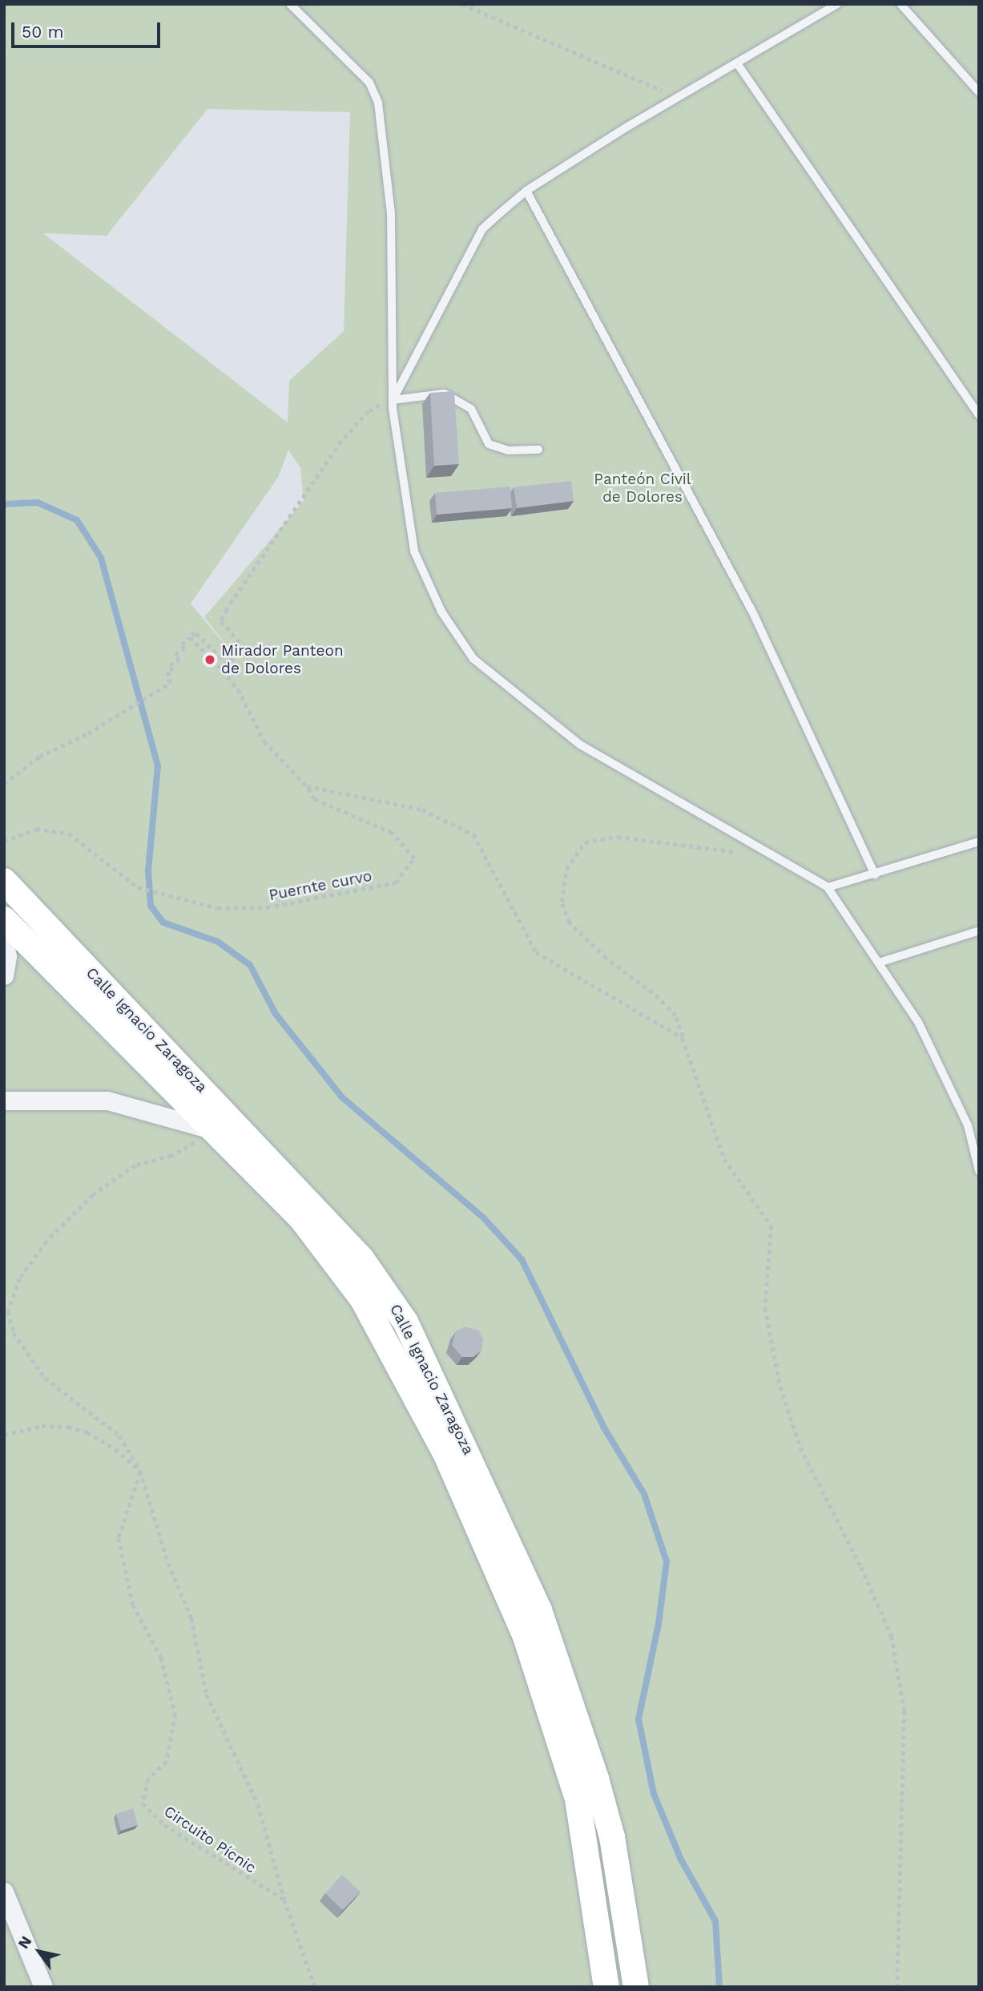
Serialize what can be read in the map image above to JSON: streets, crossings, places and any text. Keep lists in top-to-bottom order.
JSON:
{
  "streets": {
    "street": ["Calle Ignacio Zaragoza"],
    "path": ["Puernte curvo", "Circuito Pícnic"]
  },
  "parks": ["Panteón Civil de Dolores"],
  "places": ["Mirador Panteon de Dolores"],
  "scale_bar": "50 m",
  "north": "top left"
}
